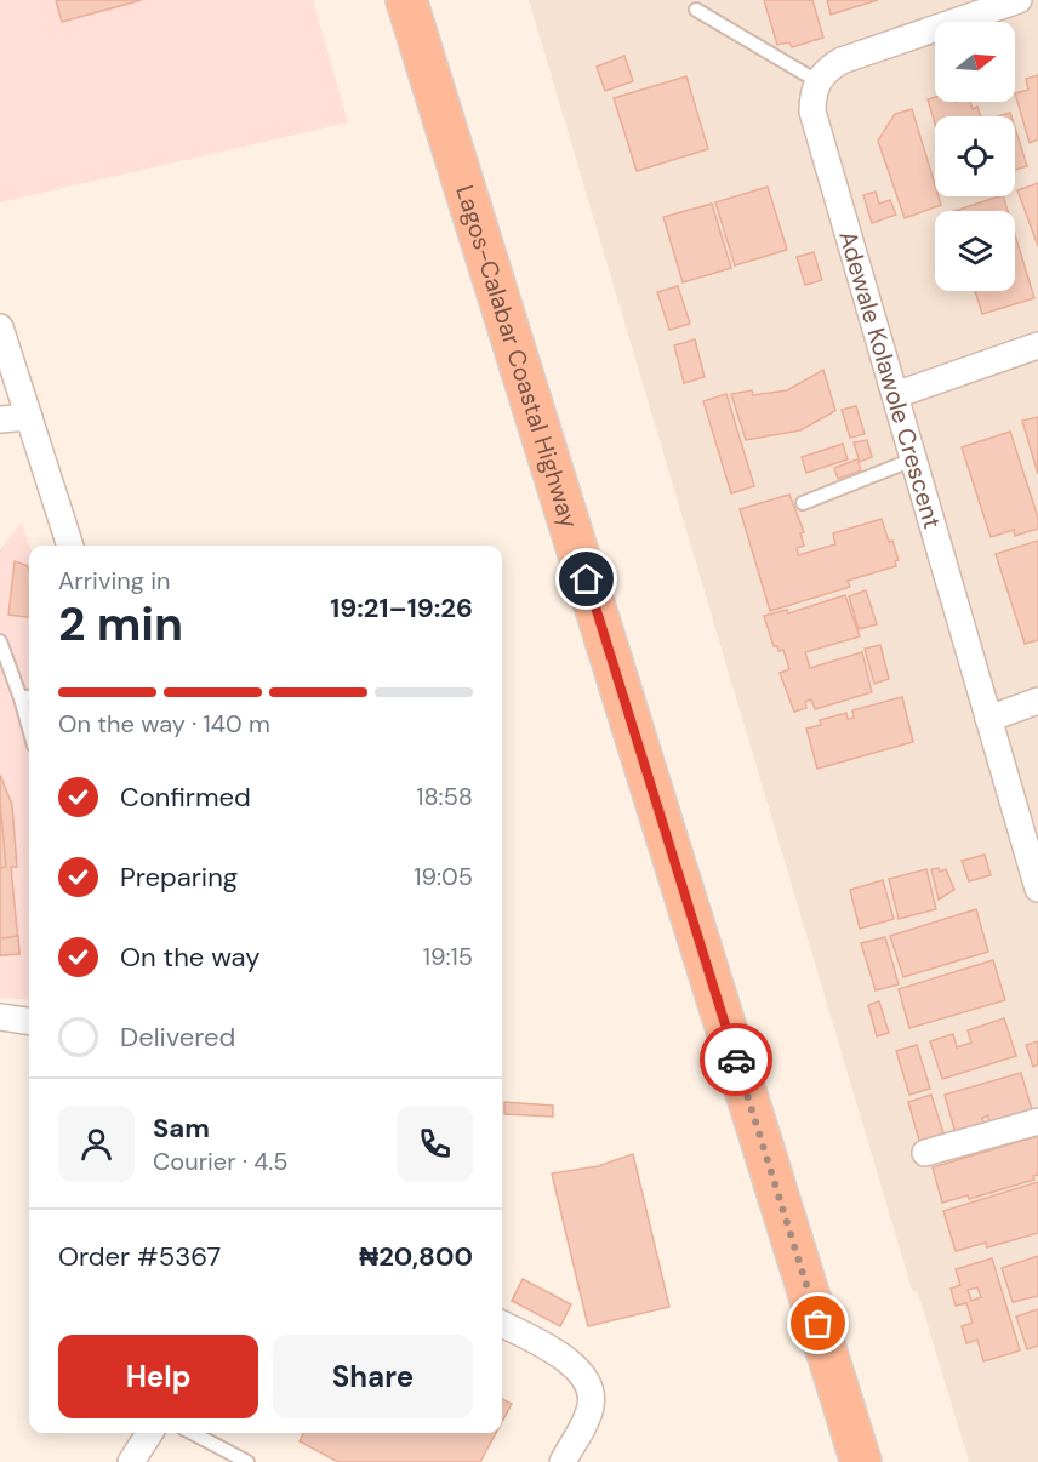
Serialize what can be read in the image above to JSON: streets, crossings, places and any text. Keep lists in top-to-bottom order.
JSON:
{
  "streets": {
    "highway": ["Lagos-Calabar Coastal Highway"],
    "street": ["Adewale Kolawole Crescent"]
  },
  "north": "right",
  "page": {
    "heading": ["2 min", "Arriving in", "19:21–19:26"],
    "panel": [
      "Sam",
      "Courier · 4.5",
      "Order #5367",
      "₦20,800"
    ],
    "bar": "On the way · 140 m",
    "list": [
      ["Confirmed", "18:58"],
      ["Preparing", "19:05"],
      ["On the way", "19:15"],
      "Delivered"
    ],
    "buttons": ["Help", "Share"]
  }
}
